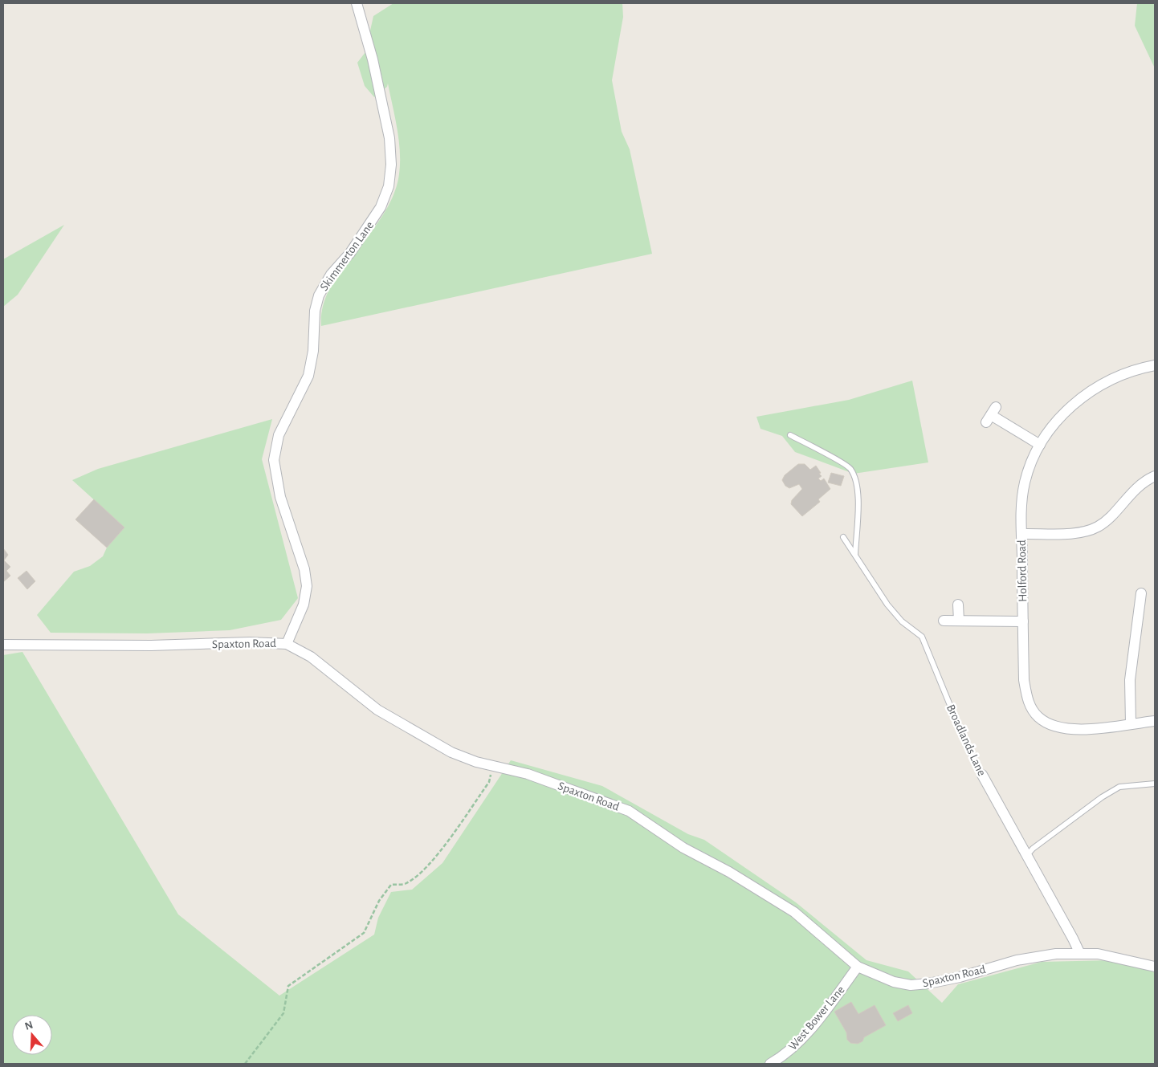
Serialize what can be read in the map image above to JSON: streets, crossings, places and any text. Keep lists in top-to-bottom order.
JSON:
{
  "streets": {
    "street": [
      "Skimmerton Lane",
      "Holford Road",
      "Spaxton Road",
      "Broadlands Lane",
      "West Bower Lane"
    ]
  },
  "crossings": [
    ["Skimmerton Lane", "Spaxton Road"],
    ["Spaxton Road", "Broadlands Lane"],
    ["Spaxton Road", "West Bower Lane"]
  ],
  "north": "top"
}
